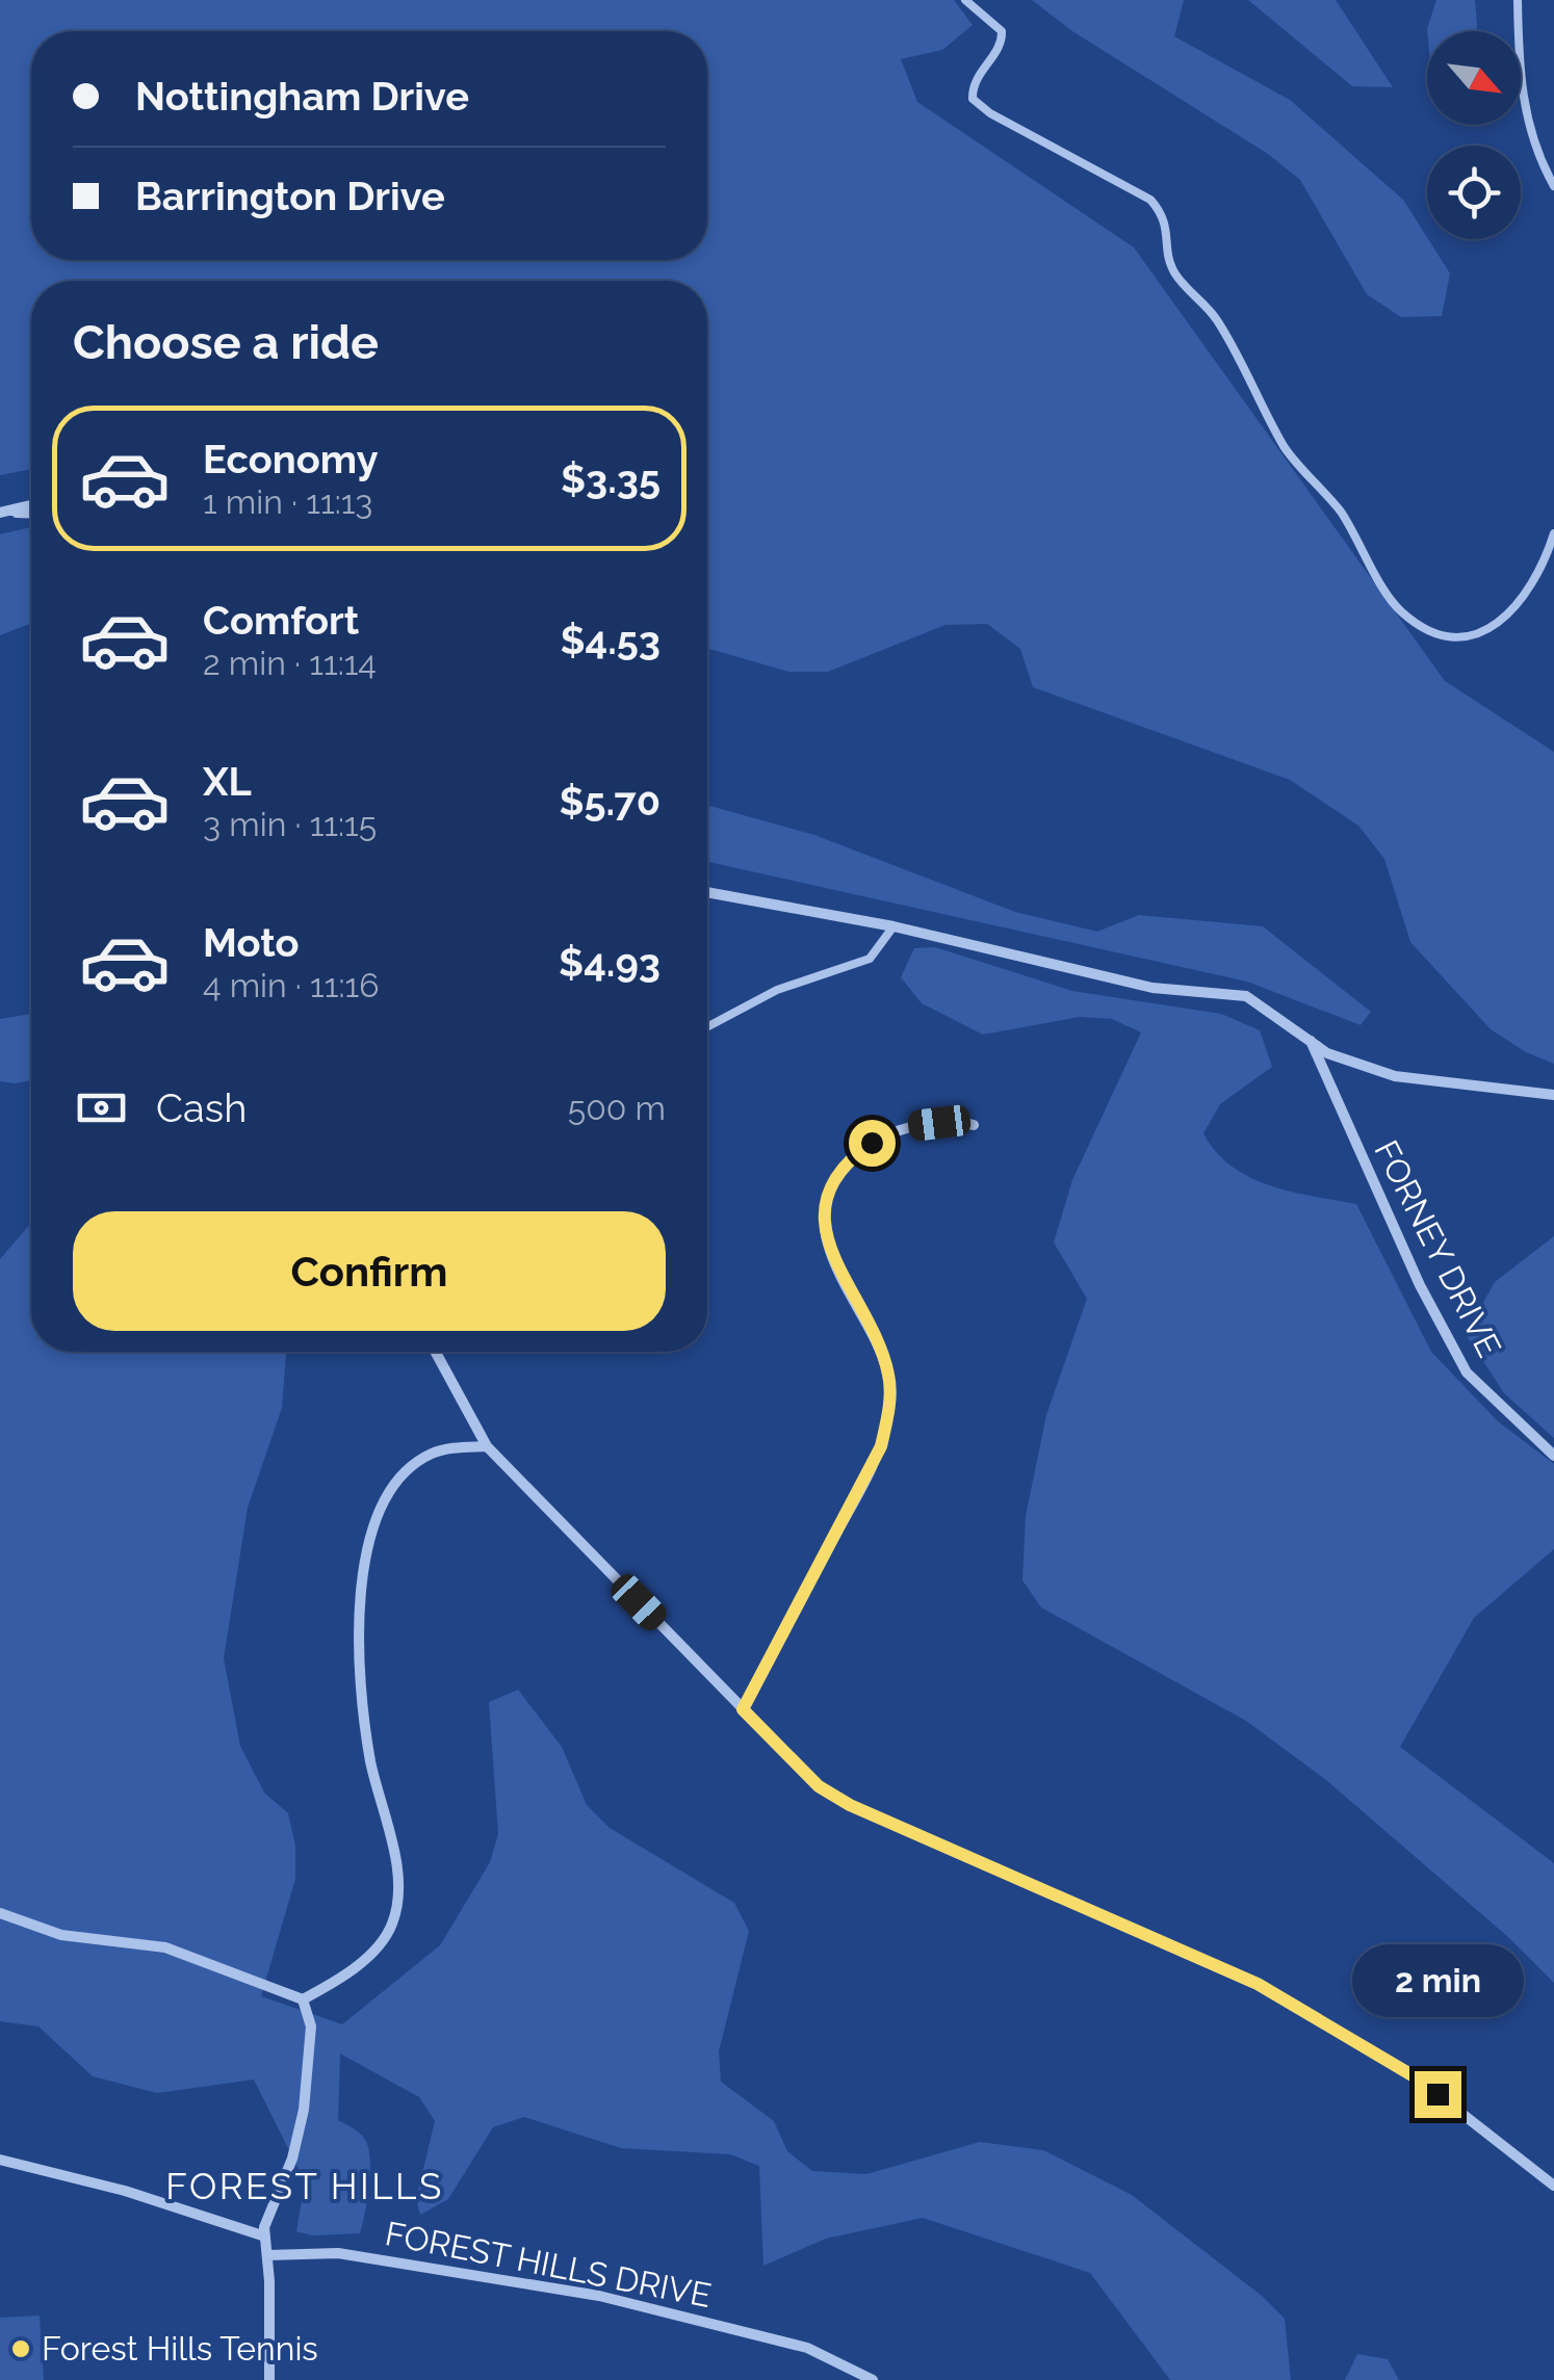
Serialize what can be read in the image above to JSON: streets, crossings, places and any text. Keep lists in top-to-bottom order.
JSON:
{
  "streets": {
    "street": ["FORNEY DRIVE", "FOREST HILLS DRIVE"]
  },
  "districts": ["FOREST HILLS"],
  "places": ["Forest Hills Tennis"],
  "north": "bottom right",
  "page": {
    "banner": ["Nottingham Drive", "Barrington Drive"],
    "heading": "Choose a ride",
    "list": [
      {
        "name": "Economy",
        "note": "1 min · 11:13",
        "value": "$3.35"
      },
      {
        "name": "Comfort",
        "note": "2 min · 11:14",
        "value": "$4.53"
      },
      {
        "name": "XL",
        "note": "3 min · 11:15",
        "value": "$5.70"
      },
      {
        "name": "Moto",
        "note": "4 min · 11:16",
        "value": "$4.93"
      }
    ],
    "pay": ["Cash", "500 m"],
    "buttons": "Confirm",
    "bubble": "2 min"
  }
}
